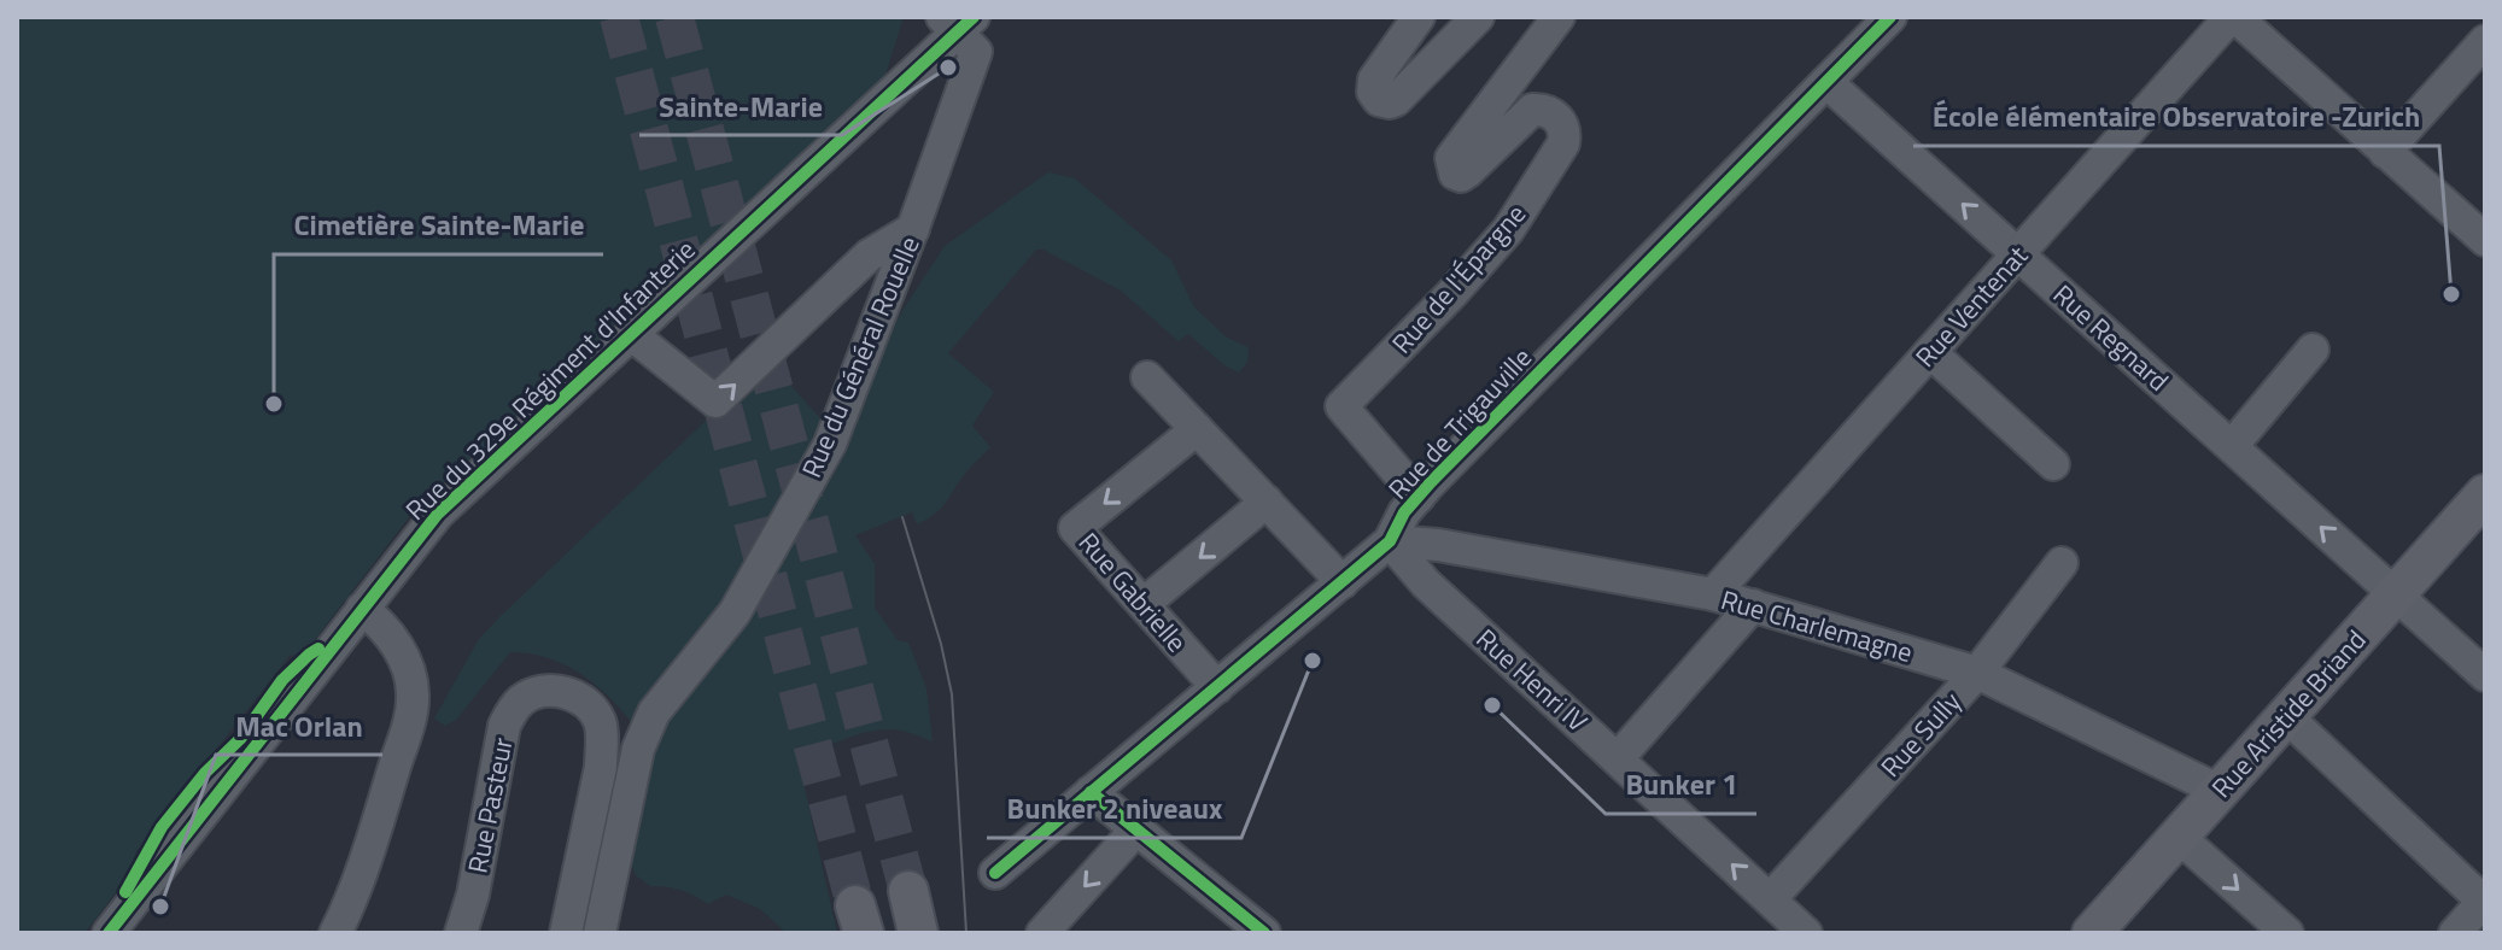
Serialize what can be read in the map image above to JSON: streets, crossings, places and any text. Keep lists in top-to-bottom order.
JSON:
{
  "streets": {
    "main road": ["Rue Aristide Briand"],
    "street": [
      "Rue de l'Épargne",
      "Rue Ventenat",
      "Rue Regnard",
      "Rue du Général Rouelle",
      "Rue du 329e Régiment d'Infanterie",
      "Rue de Trigauville",
      "Rue Gabrielle",
      "Rue Charlemagne",
      "Rue Henri IV",
      "Rue Sully",
      "Rue Pasteur"
    ]
  },
  "crossings": [
    ["Rue de l'Épargne", "Rue de Trigauville"],
    ["Rue Ventenat", "Rue Regnard"],
    ["Rue Ventenat", "Rue Charlemagne"],
    ["Rue Regnard", "Rue de Trigauville"],
    ["Rue Regnard", "Rue Aristide Briand"],
    ["Rue du Général Rouelle", "Rue du 329e Régiment d'Infanterie"],
    ["Rue de Trigauville", "Rue Gabrielle"],
    ["Rue de Trigauville", "Rue Charlemagne"],
    ["Rue de Trigauville", "Rue Henri IV"],
    ["Rue Charlemagne", "Rue Henri IV"],
    ["Rue Charlemagne", "Rue Aristide Briand"],
    ["Rue Charlemagne", "Rue Sully"],
    ["Rue Henri IV", "Rue Sully"]
  ],
  "one_way": ["Rue Regnard", "Rue Henri IV"],
  "places": [
    "Sainte-Marie",
    "École élémentaire Observatoire -Zurich",
    "Cimetière Sainte-Marie",
    "Bunker 2 niveaux",
    "Bunker 1",
    "Mac Orlan"
  ]
}
